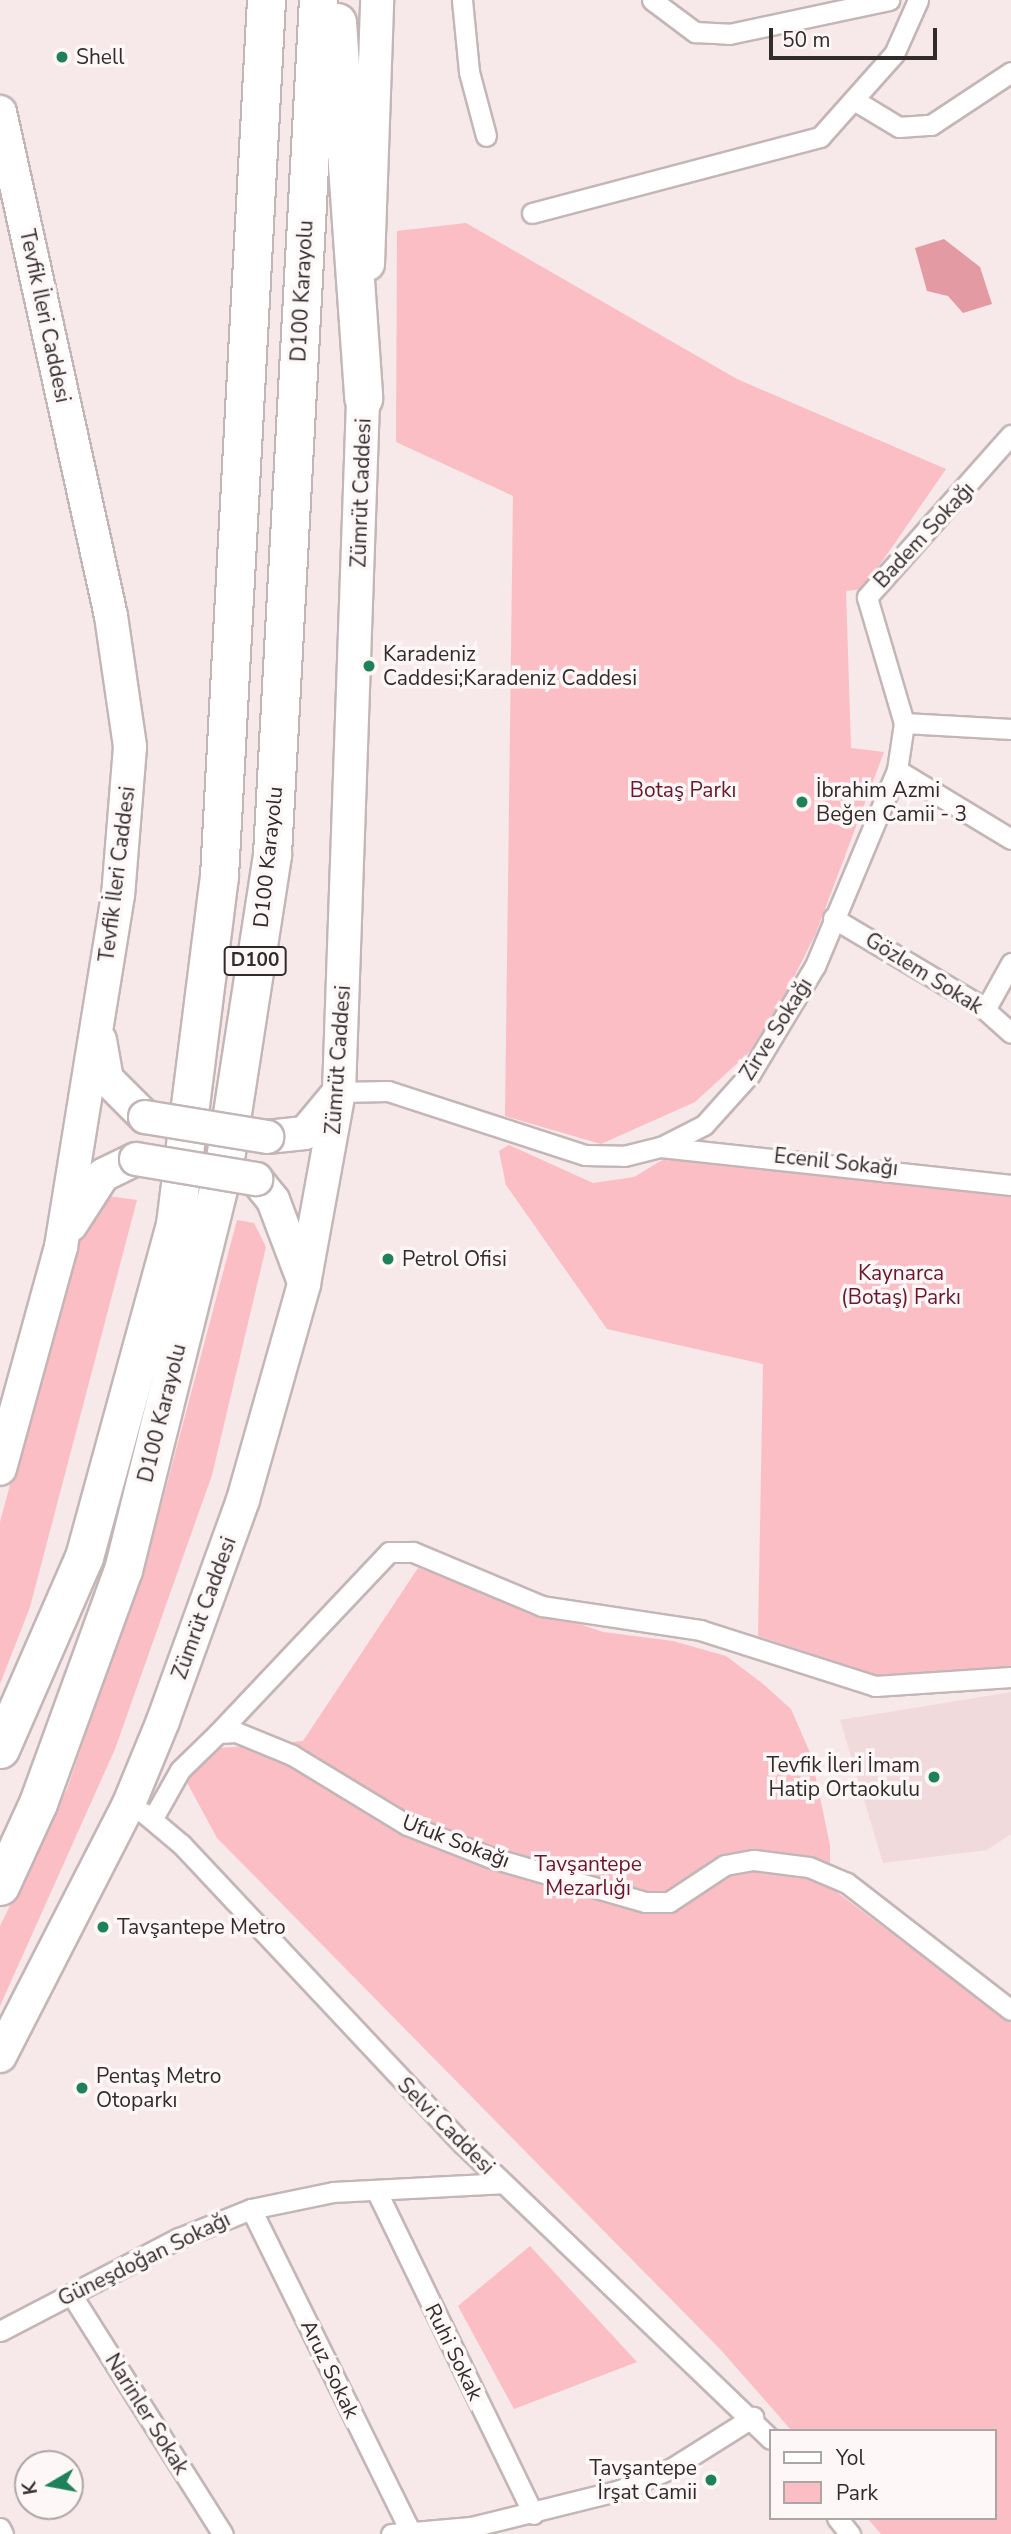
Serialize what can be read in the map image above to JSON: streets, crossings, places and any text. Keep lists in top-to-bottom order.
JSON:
{
  "streets": {
    "highway": ["D100 Karayolu", "D100"],
    "main road": ["Tevfik İleri Caddesi", "Zümrüt Caddesi"],
    "street": [
      "Badem Sokağı",
      "Gözlem Sokak",
      "Zirve Sokağı",
      "Ecenil Sokağı",
      "Ufuk Sokağı",
      "Selvi Caddesi",
      "Güneşdoğan Sokağı",
      "Ruhi Sokak",
      "Aruz Sokak",
      "Narinler Sokak"
    ]
  },
  "crossings": [
    ["Zümrüt Caddesi", "Zirve Sokağı"],
    ["Zümrüt Caddesi", "Selvi Caddesi"],
    ["Badem Sokağı", "Zirve Sokağı"],
    ["Gözlem Sokak", "Zirve Sokağı"],
    ["Zirve Sokağı", "Ecenil Sokağı"],
    ["Selvi Caddesi", "Güneşdoğan Sokağı"],
    ["Güneşdoğan Sokağı", "Ruhi Sokak"],
    ["Güneşdoğan Sokağı", "Aruz Sokak"],
    ["Güneşdoğan Sokağı", "Narinler Sokak"]
  ],
  "parks": ["Botaş Parkı", "Kaynarca (Botaş) Parkı", "Tavşantepe Mezarlığı"],
  "places": [
    "Shell",
    "Karadeniz Caddesi;Karadeni̇z Caddesi̇",
    "İbrahim Azmi Beğen Camii - 3",
    "Petrol Ofisi",
    "Tevfik İleri İmam Hatip Ortaokulu",
    "Tavşantepe Metro",
    "Pentaş Metro Otoparkı",
    "Tavşantepe İrşat Camii"
  ],
  "legend": ["Yol", "Park"],
  "scale_bar": "50 m",
  "north": "left"
}
